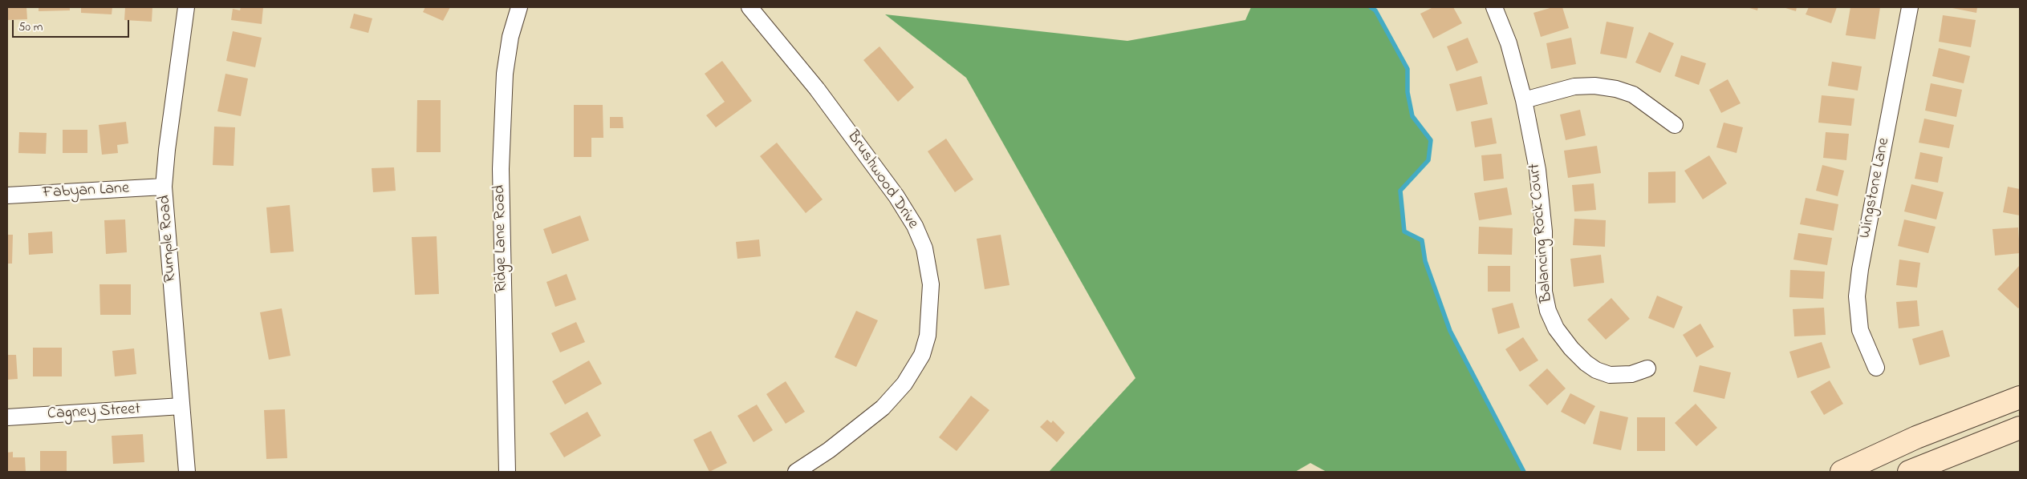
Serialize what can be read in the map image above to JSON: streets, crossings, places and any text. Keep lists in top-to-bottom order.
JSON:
{
  "streets": {
    "street": [
      "Brushwood Drive",
      "Wingstone Lane",
      "Fabyan Lane",
      "Balancing Rock Court",
      "Rumple Road",
      "Ridge Lane Road",
      "Cagney Street"
    ]
  },
  "crossings": [
    ["Fabyan Lane", "Rumple Road"],
    ["Rumple Road", "Cagney Street"]
  ],
  "scale_bar": "50 m"
}
